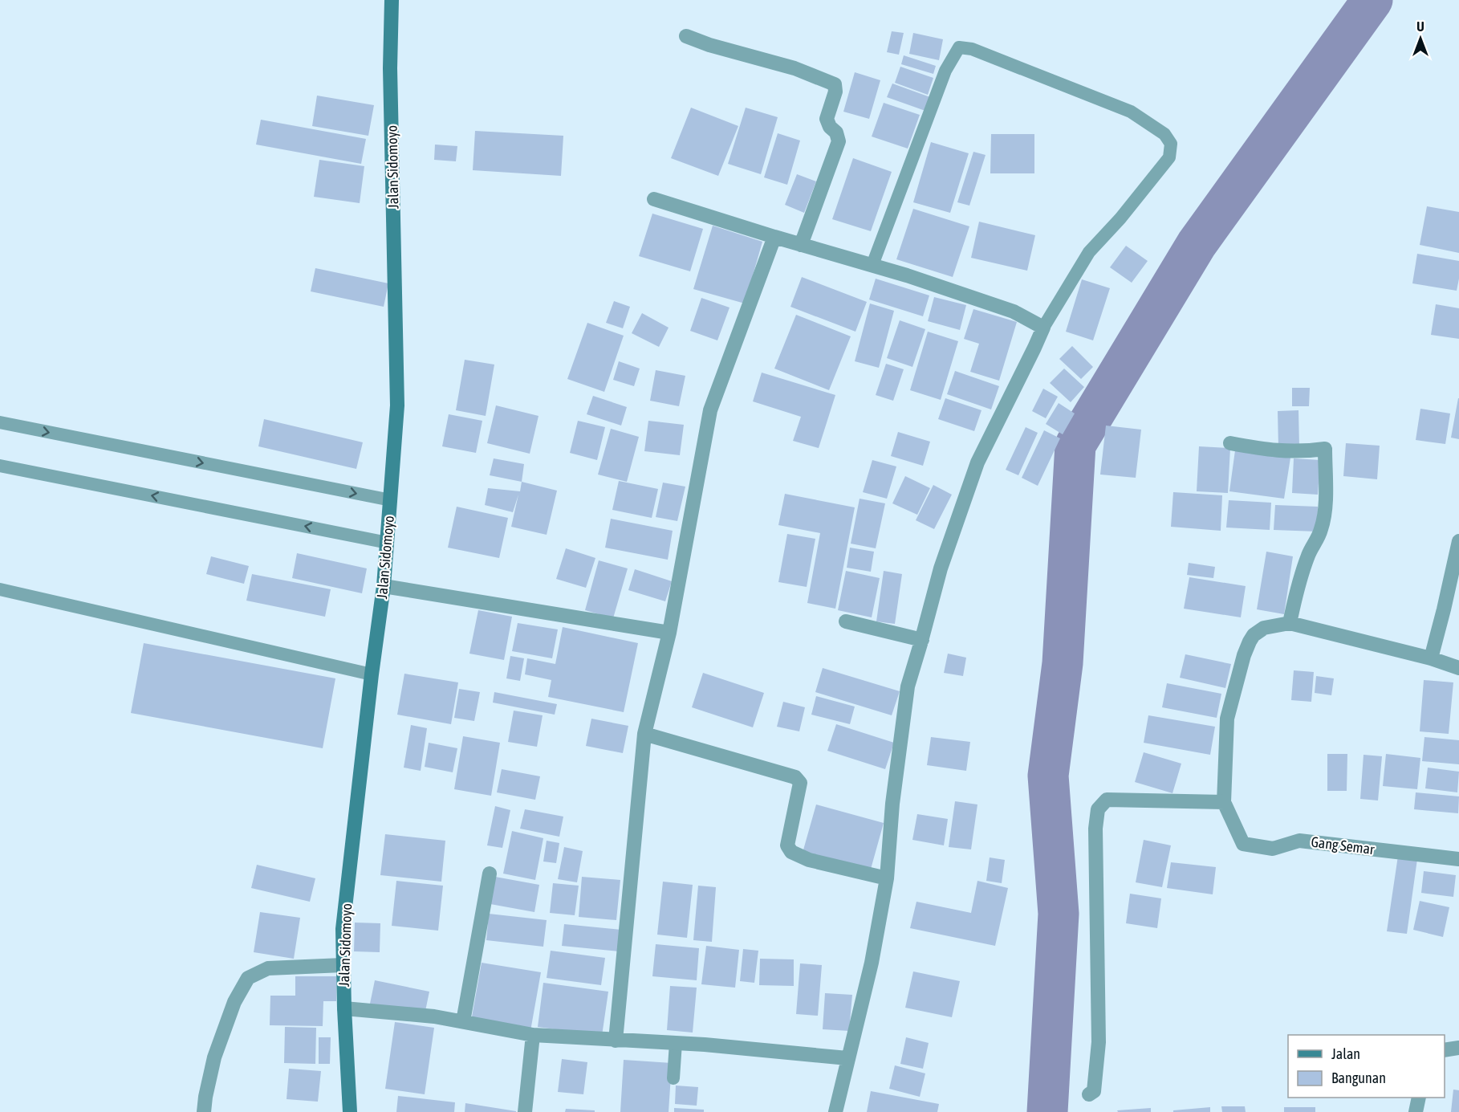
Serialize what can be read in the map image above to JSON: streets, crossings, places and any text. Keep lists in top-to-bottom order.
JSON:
{
  "streets": {
    "main road": ["Jalan Sidomoyo"],
    "street": ["Gang Semar"]
  },
  "legend": ["Jalan", "Bangunan"],
  "north": "top"
}
